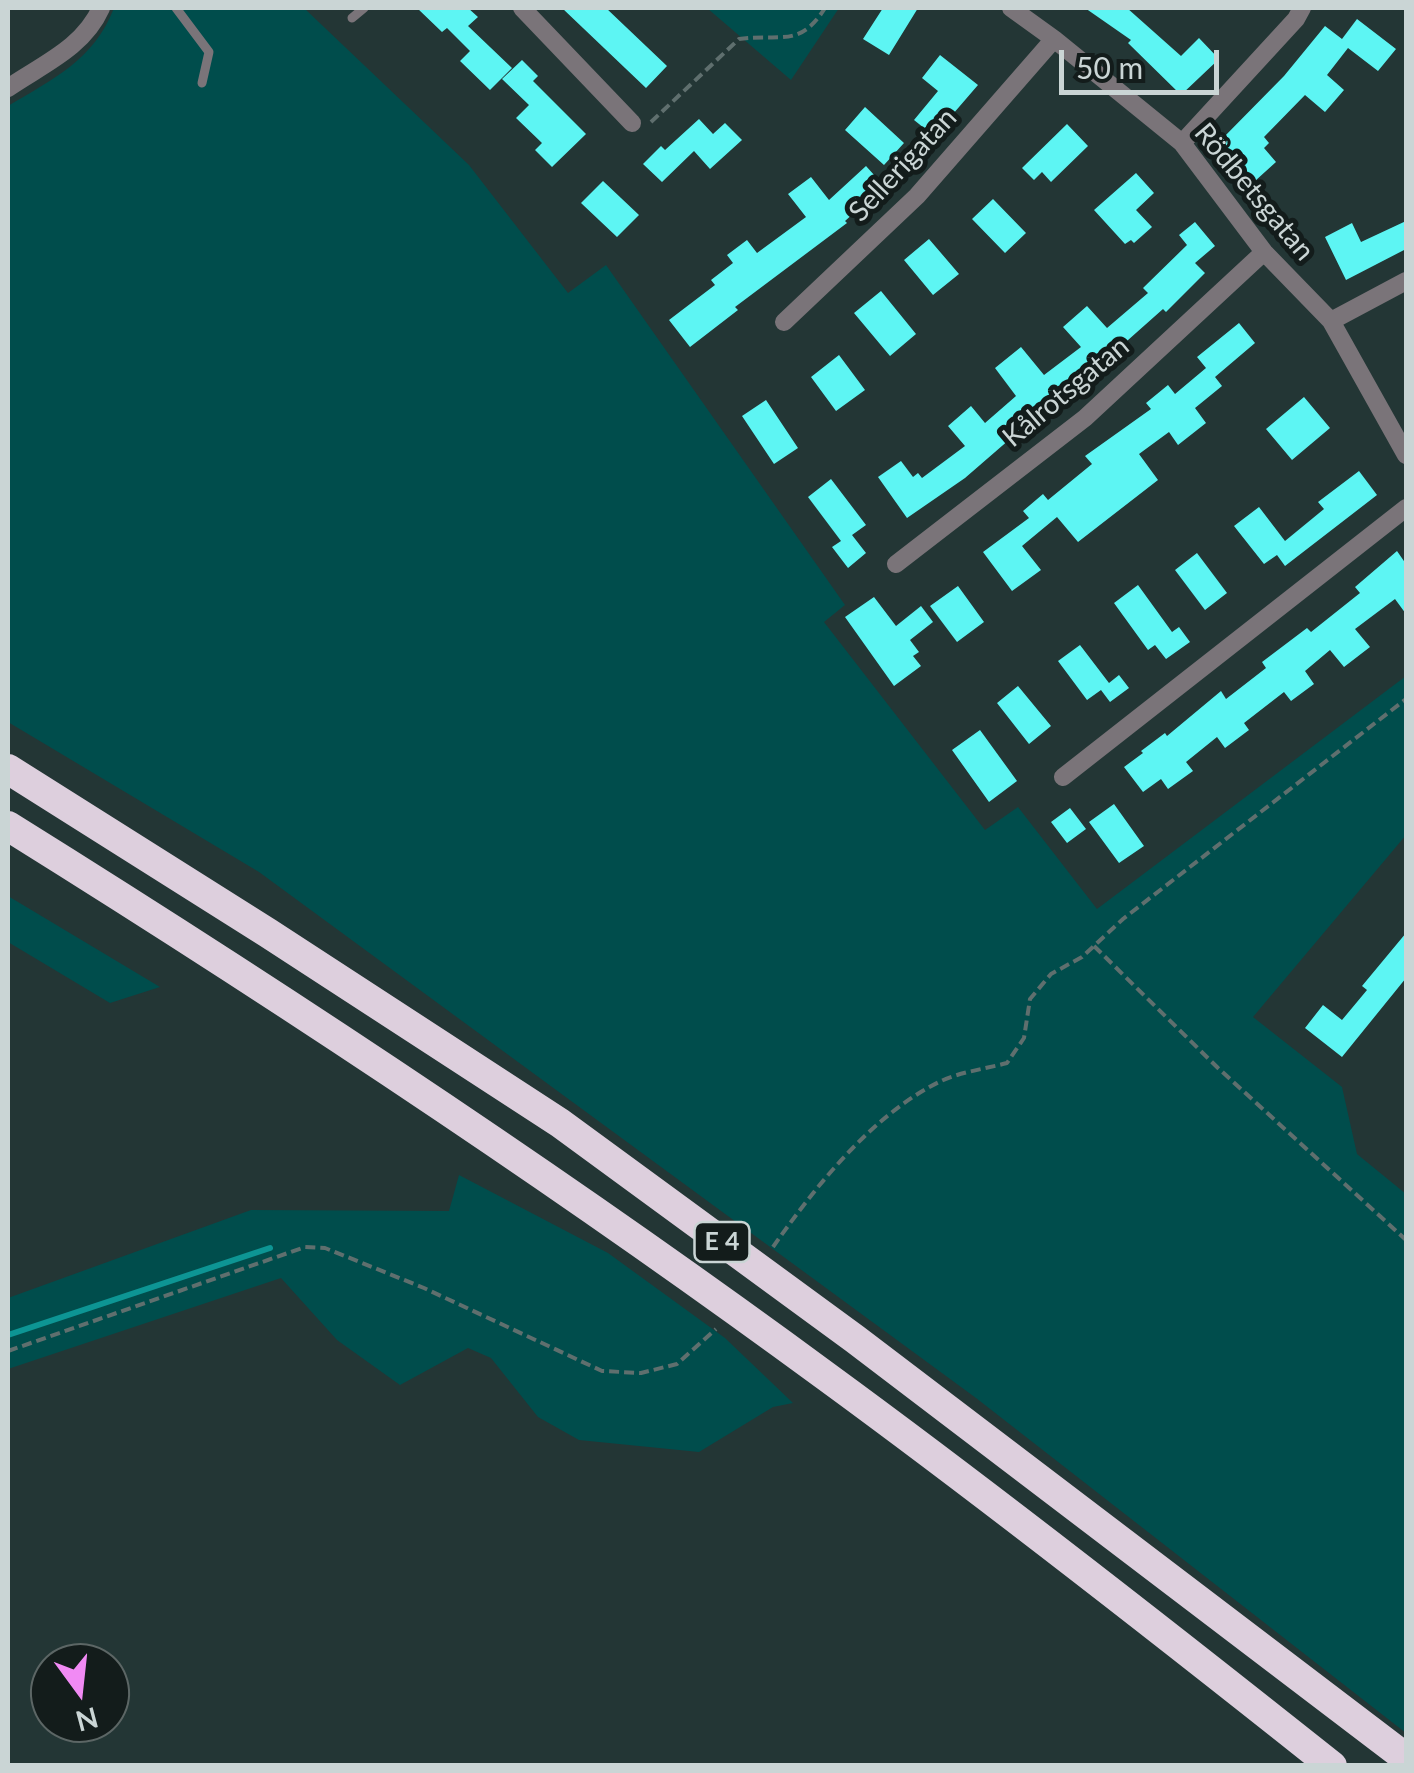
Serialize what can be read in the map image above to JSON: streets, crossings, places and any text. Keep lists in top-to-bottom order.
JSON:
{
  "streets": {
    "highway": ["E 4"],
    "street": ["Sellerigatan", "Rödbetsgatan", "Kålrotsgatan"]
  },
  "crossings": [
    ["Sellerigatan", "Rödbetsgatan"],
    ["Rödbetsgatan", "Kålrotsgatan"]
  ],
  "scale_bar": "50 m",
  "north": "bottom"
}
